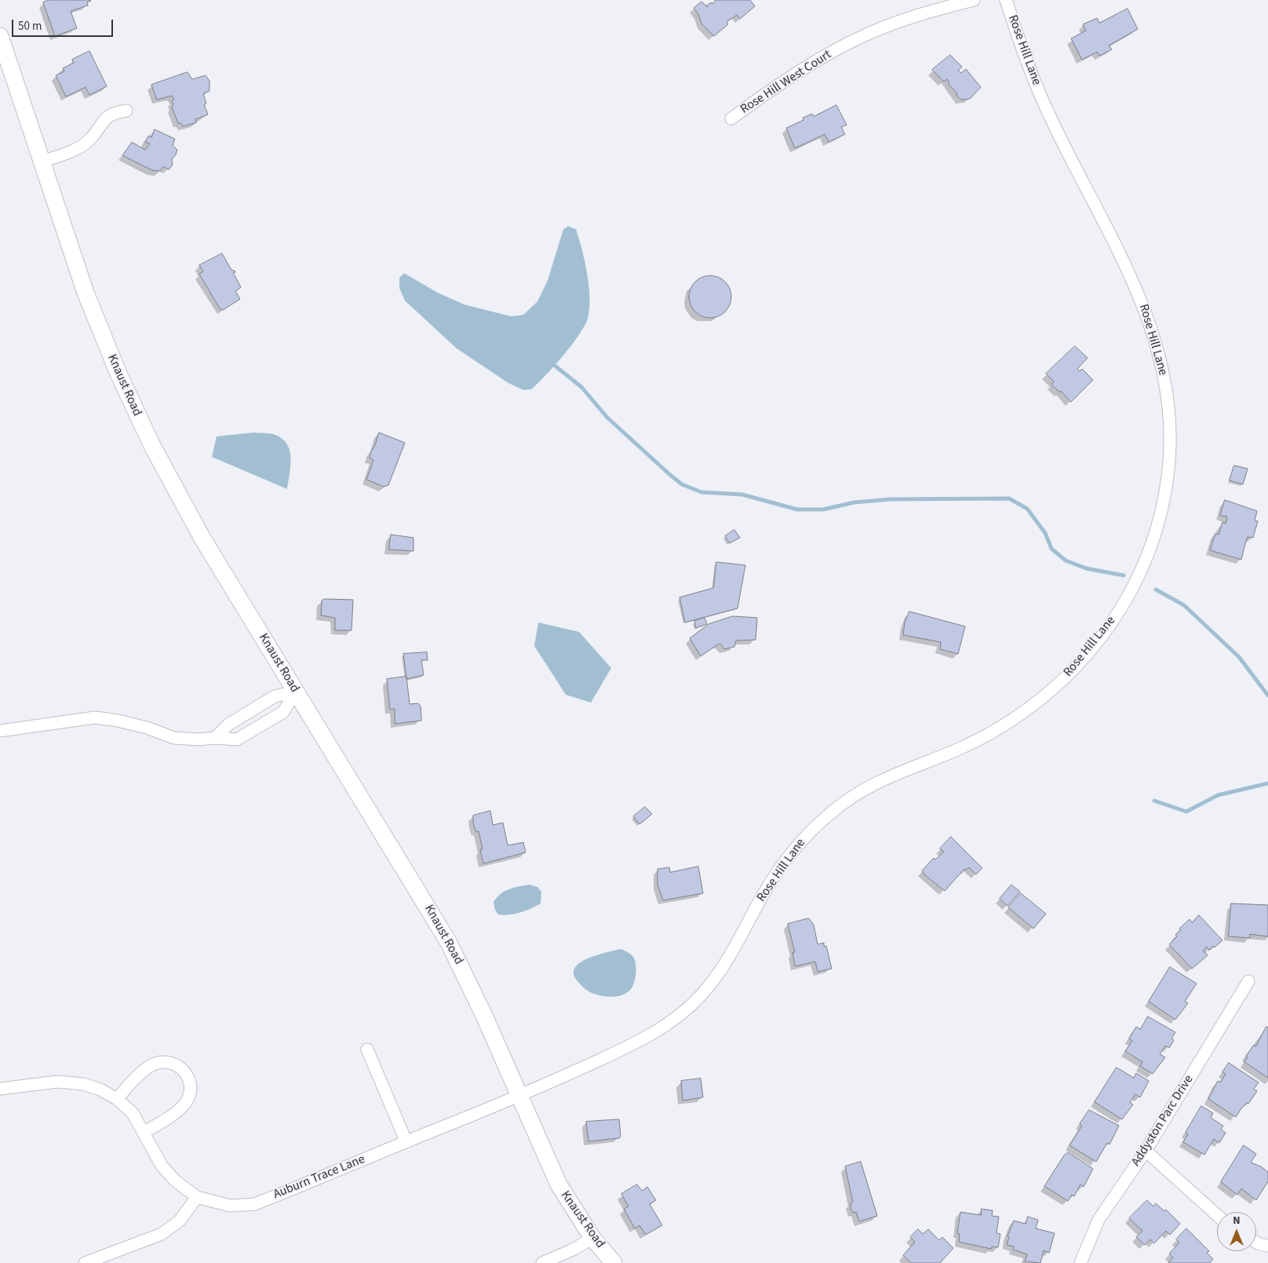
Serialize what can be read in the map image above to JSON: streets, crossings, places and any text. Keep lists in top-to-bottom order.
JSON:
{
  "streets": {
    "main road": ["Knaust Road"],
    "street": [
      "Rose Hill Lane",
      "Rose Hill West Court",
      "Addyston Parc Drive",
      "Auburn Trace Lane"
    ]
  },
  "crossings": [
    ["Rose Hill Lane", "Knaust Road"],
    ["Rose Hill Lane", "Auburn Trace Lane"],
    ["Knaust Road", "Auburn Trace Lane"]
  ],
  "scale_bar": "50 m",
  "north": "top"
}
